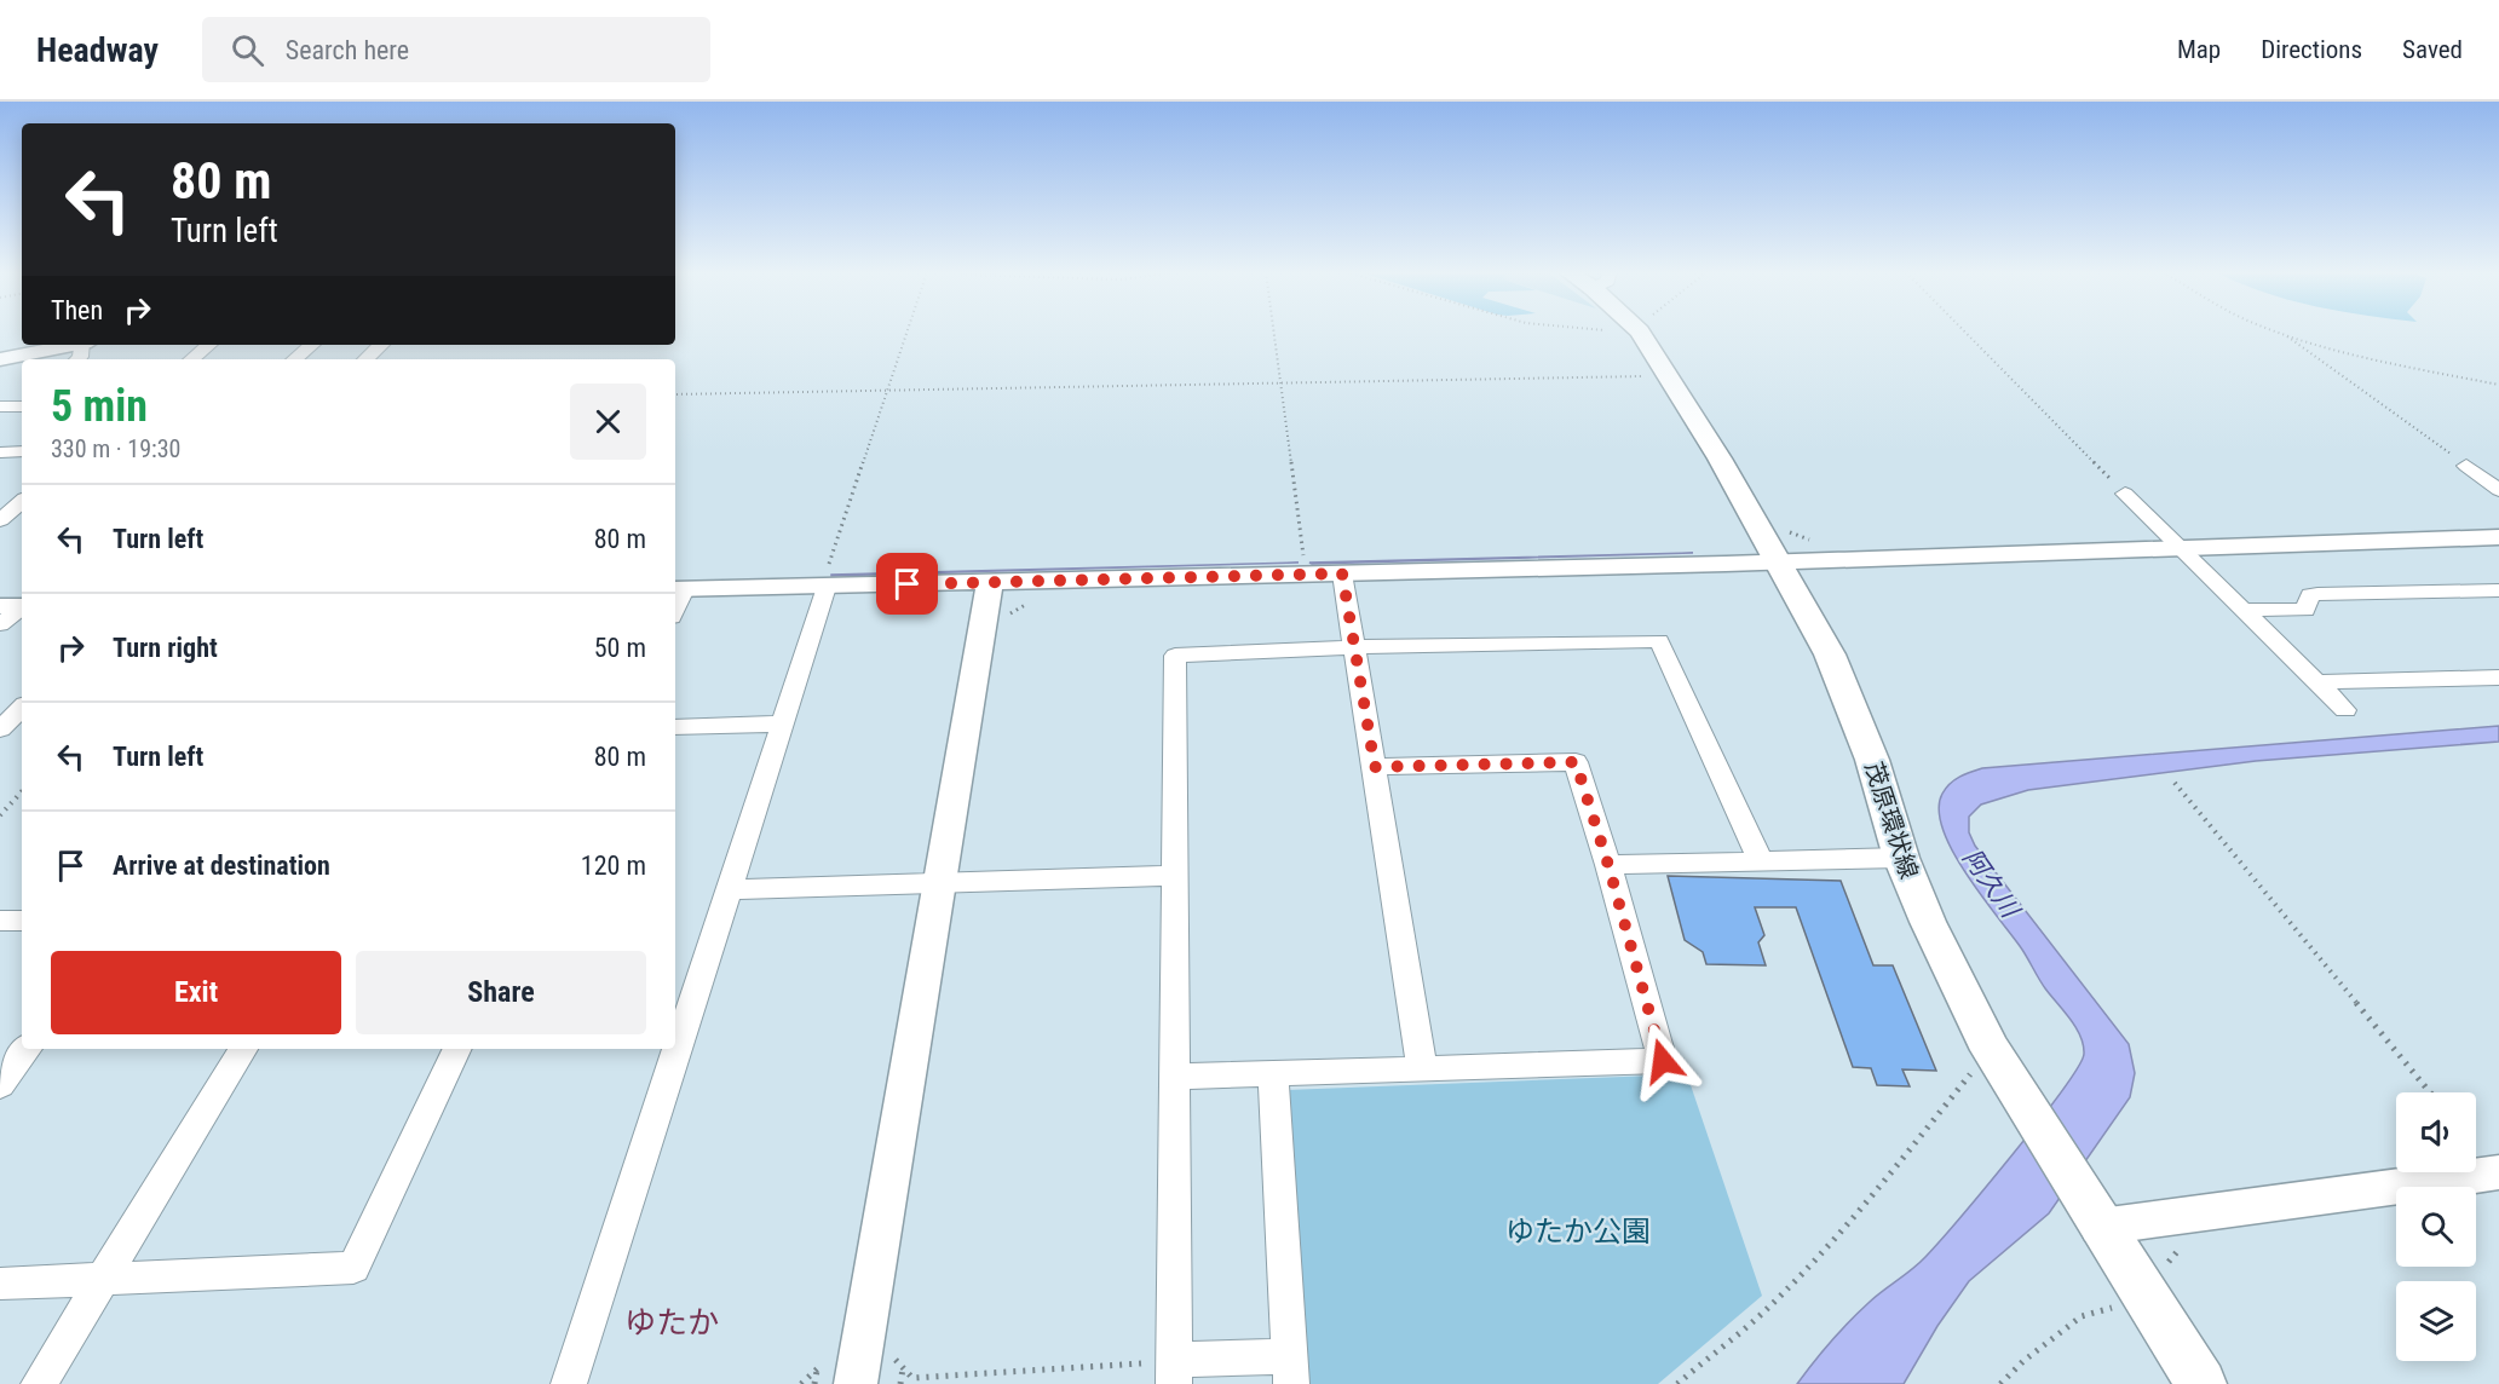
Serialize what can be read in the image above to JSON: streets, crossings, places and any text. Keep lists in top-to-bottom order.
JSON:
{
  "streets": {
    "main road": ["茂原環状線"]
  },
  "districts": ["ゆたか"],
  "water": ["阿久川"],
  "parks": ["ゆたか公園"],
  "page": {
    "header": "Headway",
    "search": "Search here",
    "nav": ["Map", "Directions", "Saved"],
    "turn": ["80 m", "Turn left"],
    "then": "Then",
    "heading": ["5 min", "330 m · 19:30"],
    "list": [
      {
        "name": "Turn left",
        "value": "80 m"
      },
      {
        "name": "Turn right",
        "value": "50 m"
      },
      {
        "name": "Turn left",
        "value": "80 m"
      },
      {
        "name": "Arrive at destination",
        "value": "120 m"
      }
    ],
    "buttons": ["Exit", "Share"]
  }
}
